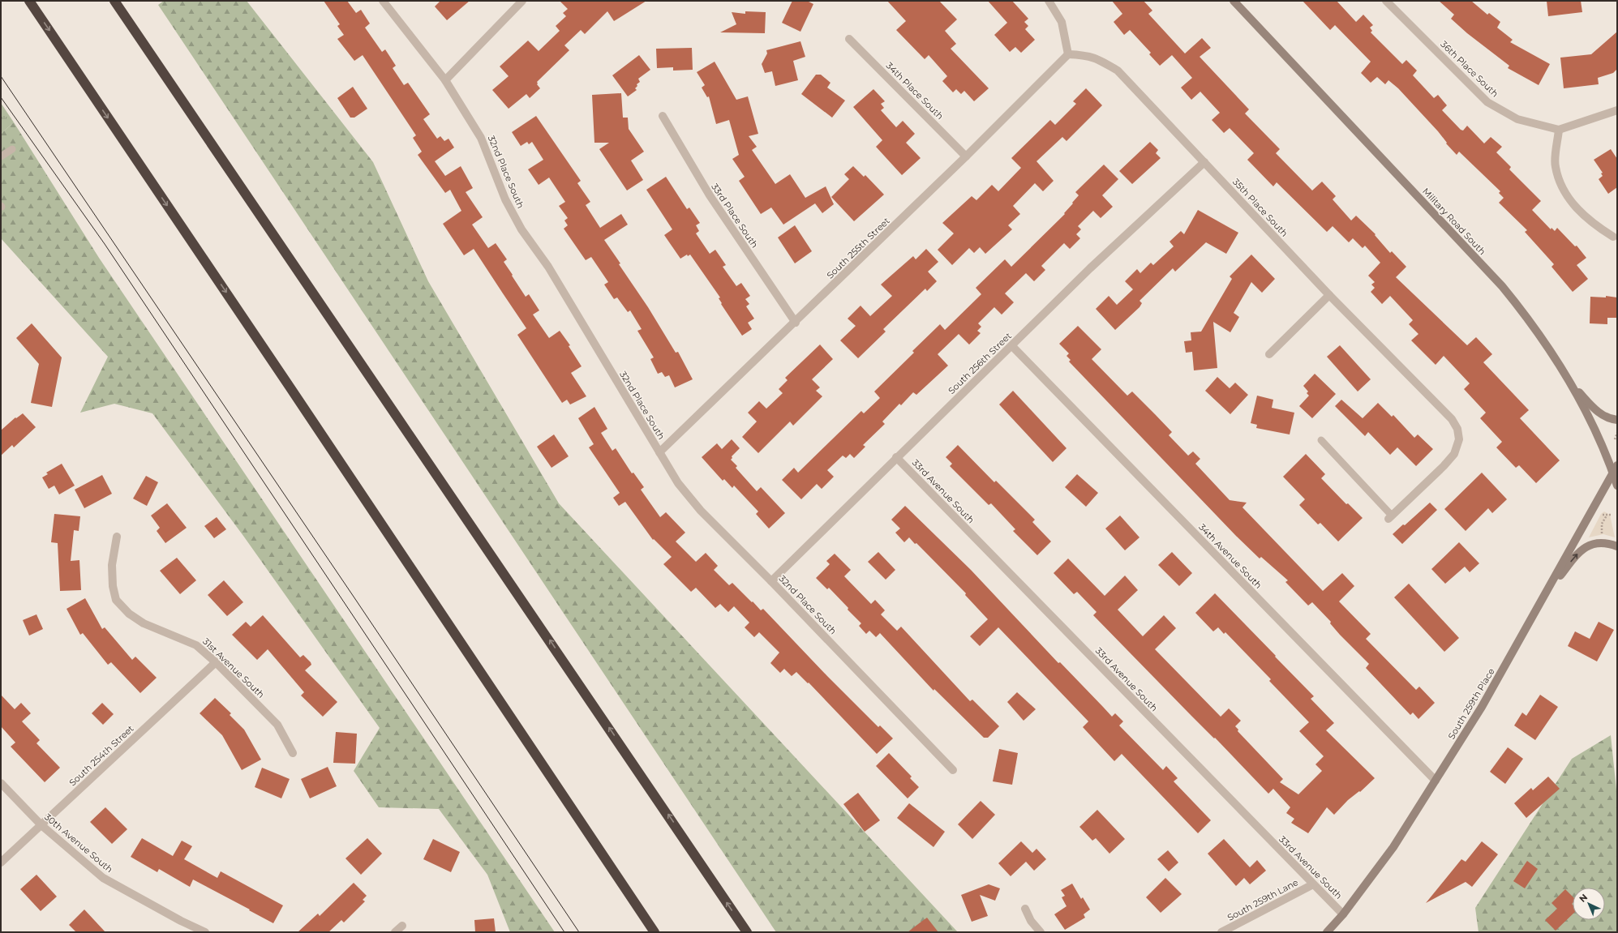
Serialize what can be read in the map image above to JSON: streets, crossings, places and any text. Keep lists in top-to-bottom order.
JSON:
{
  "streets": {
    "main road": ["Military Road South", "South 259th Place"],
    "street": [
      "36th Place South",
      "34th Place South",
      "32nd Place South",
      "35th Place South",
      "33rd Place South",
      "South 255th Street",
      "South 256th Street",
      "33rd Avenue South",
      "34th Avenue South",
      "31st Avenue South",
      "South 254th Street",
      "30th Avenue South",
      "South 259th Lane"
    ]
  },
  "crossings": [
    ["34th Place South", "South 255th Street"],
    ["32nd Place South", "South 255th Street"],
    ["32nd Place South", "South 256th Street"],
    ["35th Place South", "South 255th Street"],
    ["35th Place South", "South 256th Street"],
    ["33rd Place South", "South 255th Street"],
    ["Military Road South", "South 259th Place"],
    ["South 256th Street", "33rd Avenue South"],
    ["South 256th Street", "34th Avenue South"],
    ["33rd Avenue South", "South 259th Place"],
    ["33rd Avenue South", "South 259th Lane"],
    ["34th Avenue South", "South 259th Place"],
    ["31st Avenue South", "South 254th Street"],
    ["South 254th Street", "30th Avenue South"]
  ],
  "north": "top left"
}
